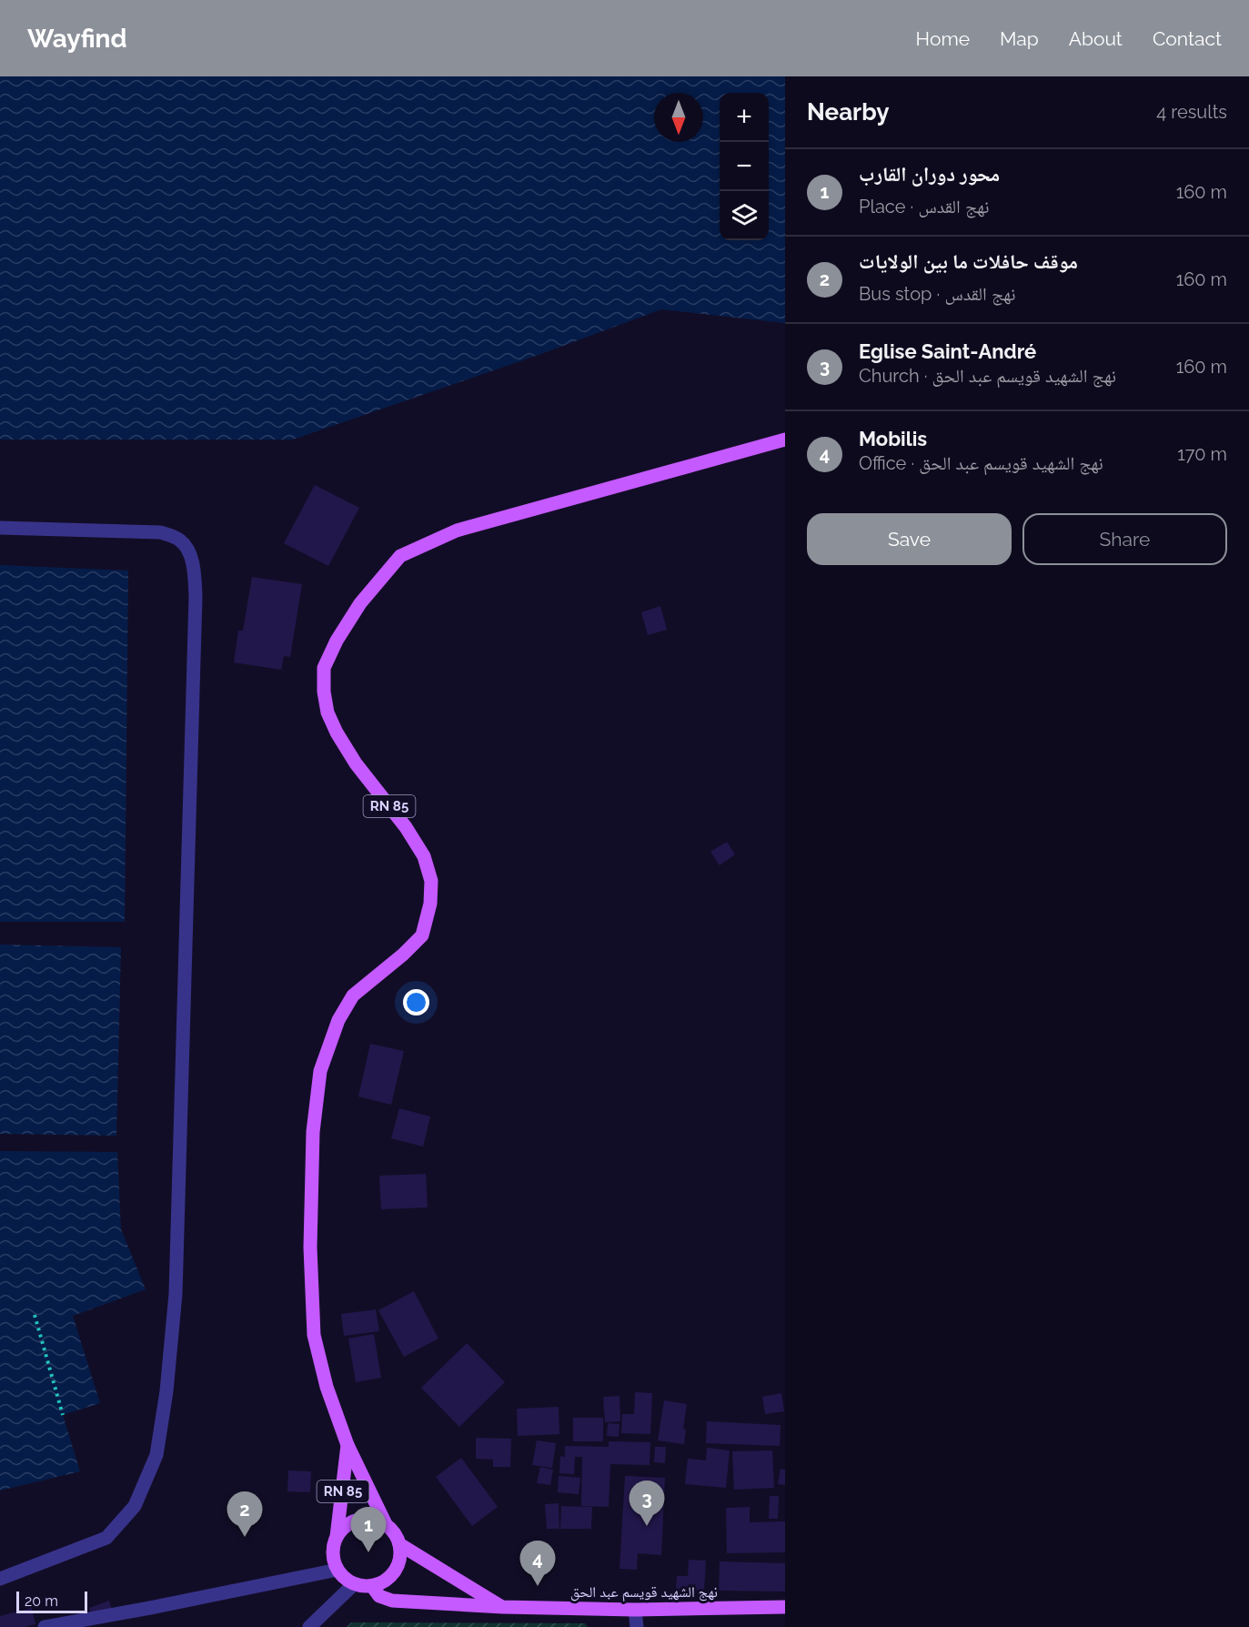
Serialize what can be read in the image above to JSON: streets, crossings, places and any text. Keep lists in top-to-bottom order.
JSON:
{
  "streets": {
    "main road": ["RN 85", "نهج الشهيد قويسم عبد الحق"]
  },
  "crossings": [
    ["RN 85", "نهج الشهيد قويسم عبد الحق"]
  ],
  "scale_bar": "20 m",
  "north": "bottom",
  "page": {
    "header": "Wayfind",
    "nav": [
      "Home",
      "Map",
      "About",
      "Contact"
    ],
    "heading": ["Nearby", "4 results"],
    "map_buttons": ["+", "−"],
    "list": [
      {
        "mark": "1",
        "name": "محور دوران القارب",
        "note": "Place · نهج القدس",
        "value": "160 m"
      },
      {
        "mark": "2",
        "name": "موقف حافلات ما بين الولايات",
        "note": "Bus stop · نهج القدس",
        "value": "160 m"
      },
      {
        "mark": "3",
        "name": "Eglise Saint-André",
        "note": "Church · نهج الشهيد قويسم عبد الحق",
        "value": "160 m"
      },
      {
        "mark": "4",
        "name": "Mobilis",
        "note": "Office · نهج الشهيد قويسم عبد الحق",
        "value": "170 m"
      }
    ],
    "buttons": ["Save", "Share"],
    "pins": [
      "3",
      "2",
      "1",
      "4"
    ],
    "scale": "20 m"
  }
}
